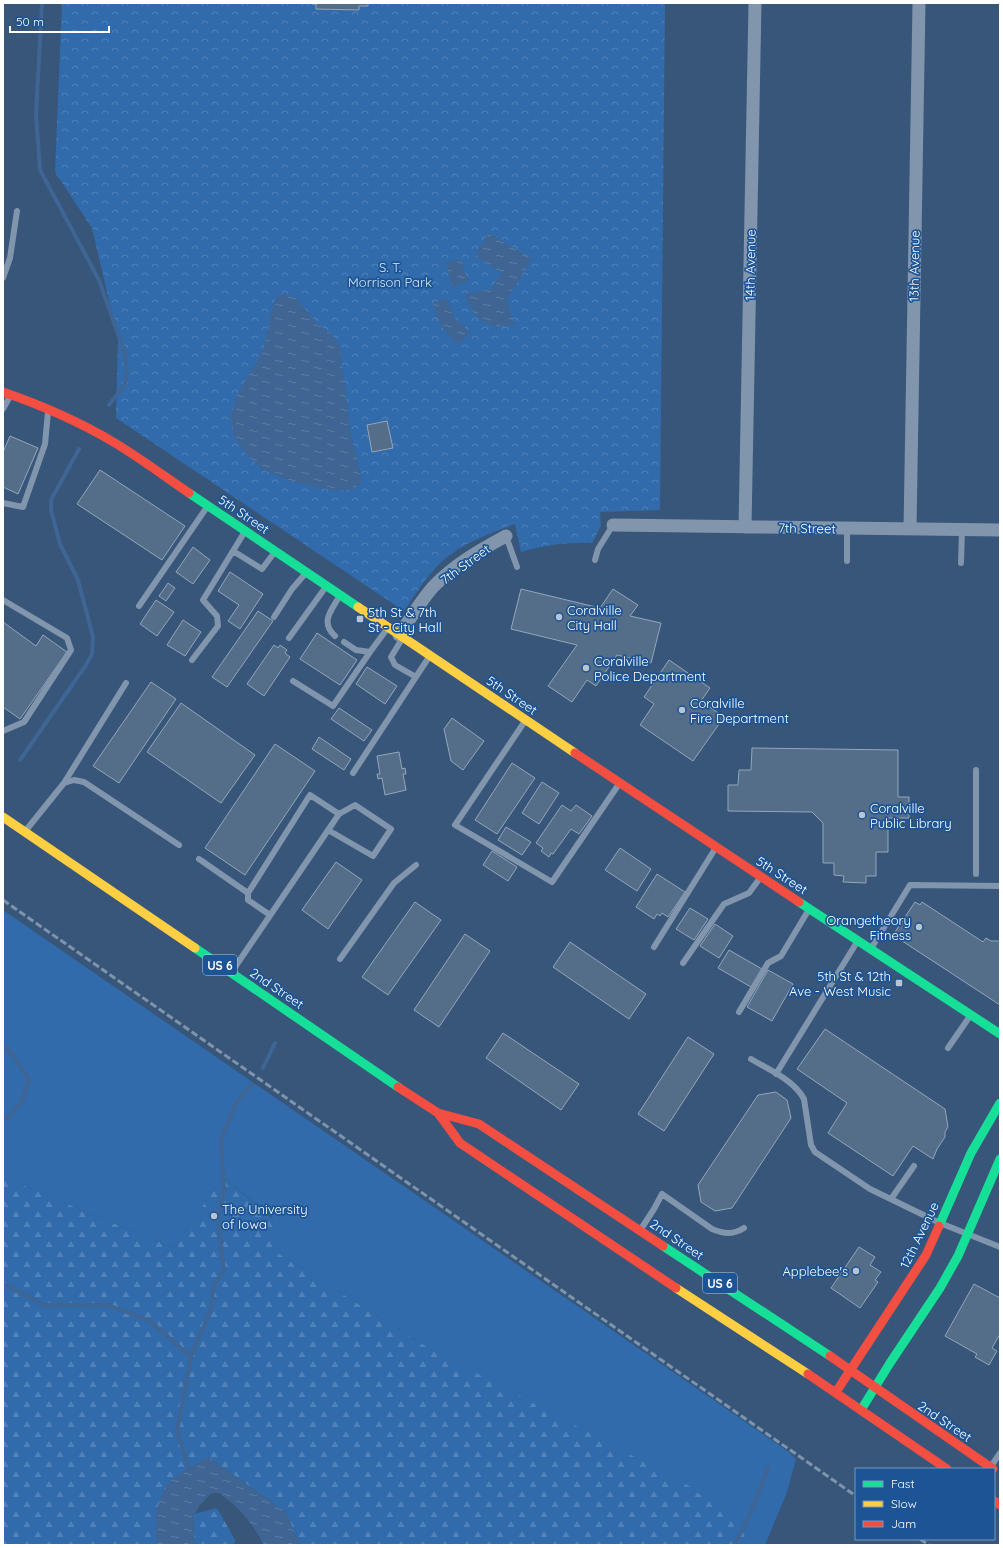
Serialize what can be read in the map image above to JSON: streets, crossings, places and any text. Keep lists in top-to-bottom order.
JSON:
{
  "streets": {
    "main road": [
      "5th Street",
      "US 6",
      "2nd Street",
      "12th Avenue"
    ],
    "street": ["14th Avenue", "13th Avenue", "7th Street"]
  },
  "crossings": [
    ["14th Avenue", "7th Street"],
    ["13th Avenue", "7th Street"],
    ["5th Street", "7th Street"],
    ["2nd Street", "12th Avenue"]
  ],
  "parks": ["S. T. Morrison Park"],
  "places": {
    "other": [
      "Coralville City Hall",
      "Coralville Police Department",
      "Coralville Fire Department",
      "Coralville Public Library",
      "Orangetheory Fitness",
      "The University of Iowa",
      "Applebee's"
    ],
    "transit": ["5th St & 7th St - City Hall", "5th St & 12th Ave - West Music"]
  },
  "legend": ["Fast", "Slow", "Jam"],
  "scale_bar": "50 m"
}
